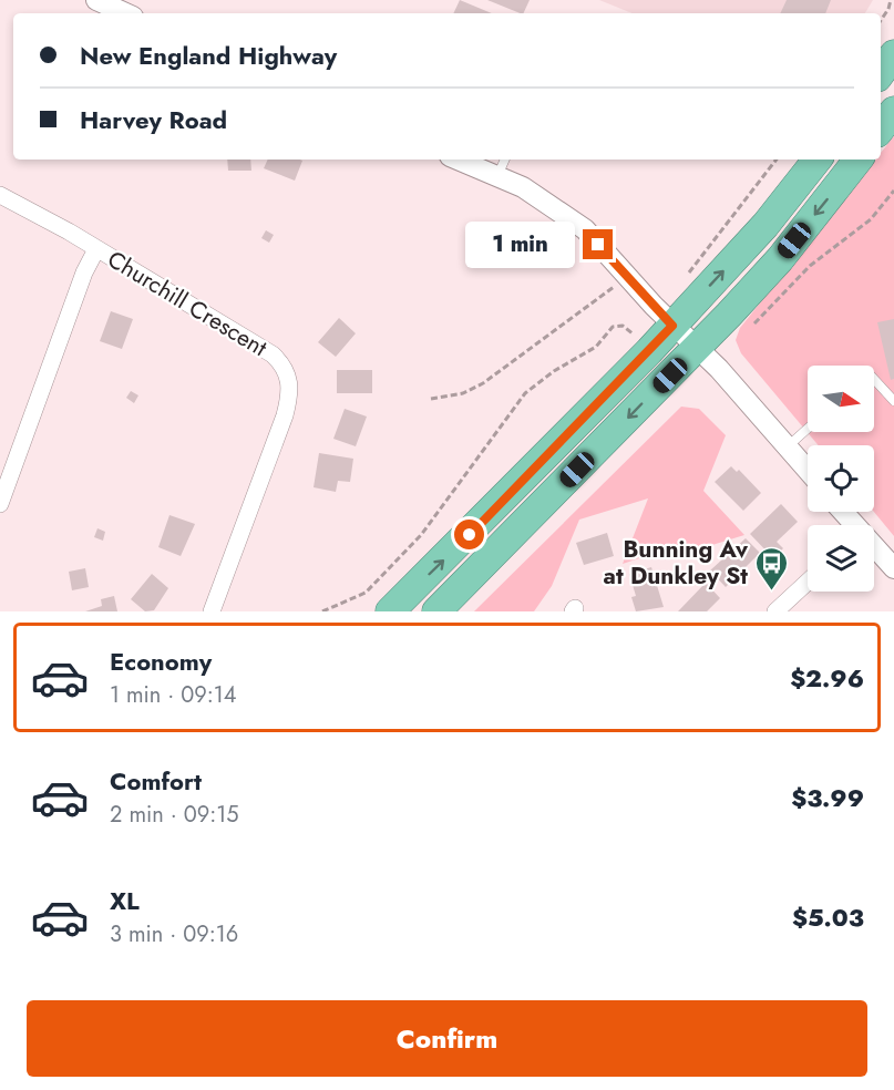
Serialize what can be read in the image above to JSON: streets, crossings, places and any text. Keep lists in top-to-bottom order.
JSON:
{
  "streets": {
    "street": ["Churchill Crescent"]
  },
  "places": {
    "bus stop": ["Bunning Av at Dunkley St"]
  },
  "north": "right",
  "page": {
    "banner": ["New England Highway", "Harvey Road"],
    "bubble": "1 min",
    "list": [
      {
        "name": "Economy",
        "note": "1 min · 09:14",
        "value": "$2.96"
      },
      {
        "name": "Comfort",
        "note": "2 min · 09:15",
        "value": "$3.99"
      },
      {
        "name": "XL",
        "note": "3 min · 09:16",
        "value": "$5.03"
      }
    ],
    "buttons": "Confirm"
  }
}
